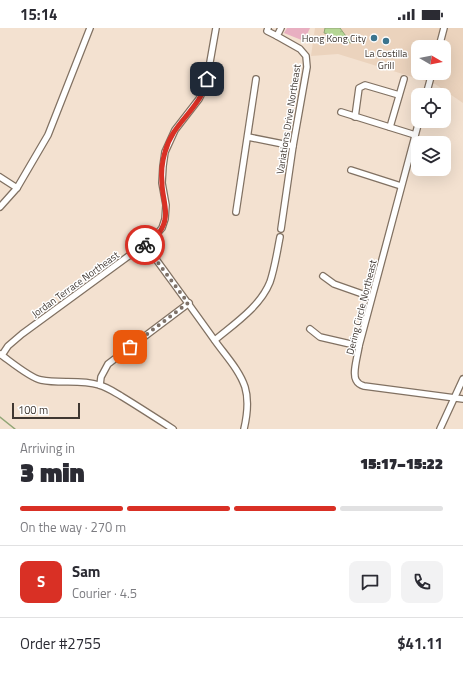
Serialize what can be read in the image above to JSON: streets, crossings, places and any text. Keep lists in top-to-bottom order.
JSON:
{
  "streets": {
    "street": ["Variations Drive Northeast", "Jordan Terrace Northeast", "Dering Circle Northeast"]
  },
  "places": ["Hong Kong City", "La Costilla Grill"],
  "scale_bar": "100 m",
  "north": "right",
  "page": {
    "status": "15:14",
    "scale": "100 m",
    "heading": ["3 min", "Arriving in", "15:17–15:22"],
    "panel": [
      "Sam",
      "Courier · 4.5",
      "Order #2755",
      "$41.11"
    ],
    "bar": "On the way · 270 m",
    "round": "S"
  }
}
